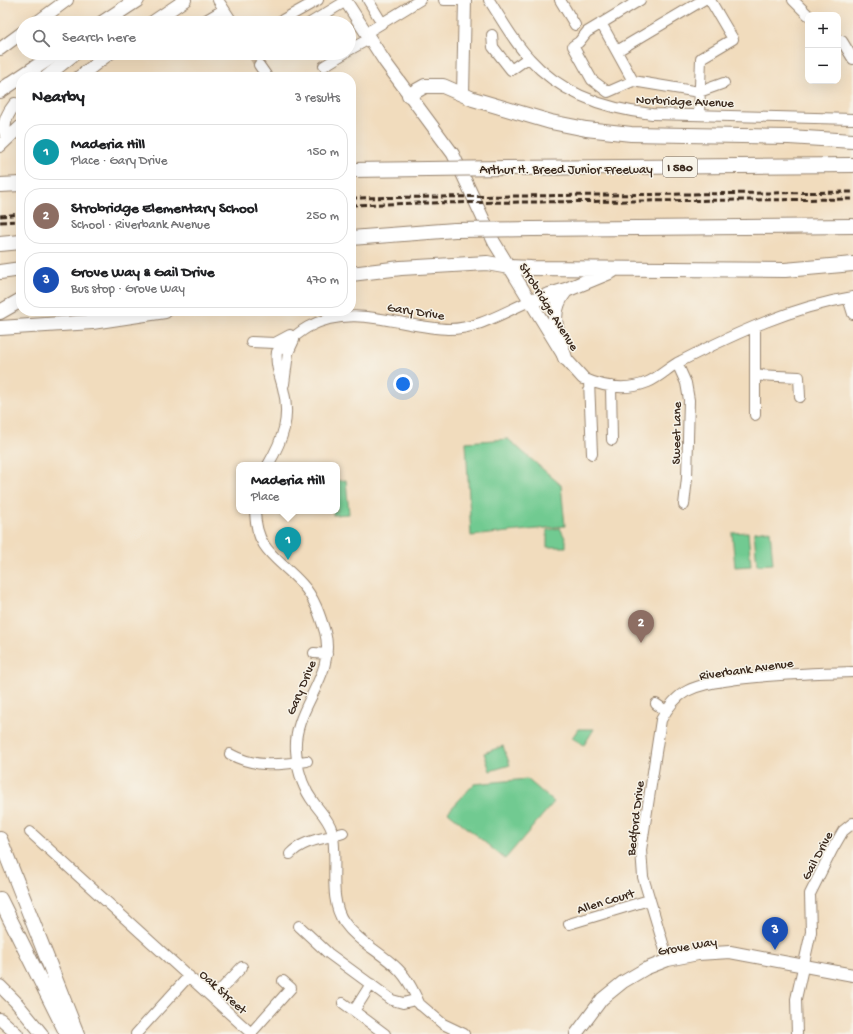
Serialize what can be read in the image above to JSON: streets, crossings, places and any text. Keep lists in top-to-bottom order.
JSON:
{
  "streets": {
    "highway": ["I 580", "Arthur H. Breed Junior Freeway"],
    "main road": ["Strobridge Avenue", "Grove Way"],
    "street": [
      "Norbridge Avenue",
      "Gary Drive",
      "Sweet Lane",
      "Riverbank Avenue",
      "Bedford Drive",
      "Gail Drive",
      "Allen Court",
      "Oak Street"
    ]
  },
  "crossings": [
    ["Strobridge Avenue", "Gary Drive"],
    ["Riverbank Avenue", "Bedford Drive"],
    ["Bedford Drive", "Allen Court"],
    ["Bedford Drive", "Grove Way"],
    ["Gail Drive", "Grove Way"]
  ],
  "page": {
    "map_buttons": ["+", "−"],
    "search": "Search here",
    "heading": ["Nearby", "3 results"],
    "list": [
      {
        "mark": "1",
        "name": "Maderia Hill",
        "note": "Place · Gary Drive",
        "value": "150 m"
      },
      {
        "mark": "2",
        "name": "Strobridge Elementary School",
        "note": "School · Riverbank Avenue",
        "value": "250 m"
      },
      {
        "mark": "3",
        "name": "Grove Way & Gail Drive",
        "note": "Bus stop · Grove Way",
        "value": "470 m"
      }
    ],
    "popup": ["Maderia Hill", "Place"],
    "pins": ["1", "2", "3"]
  }
}
